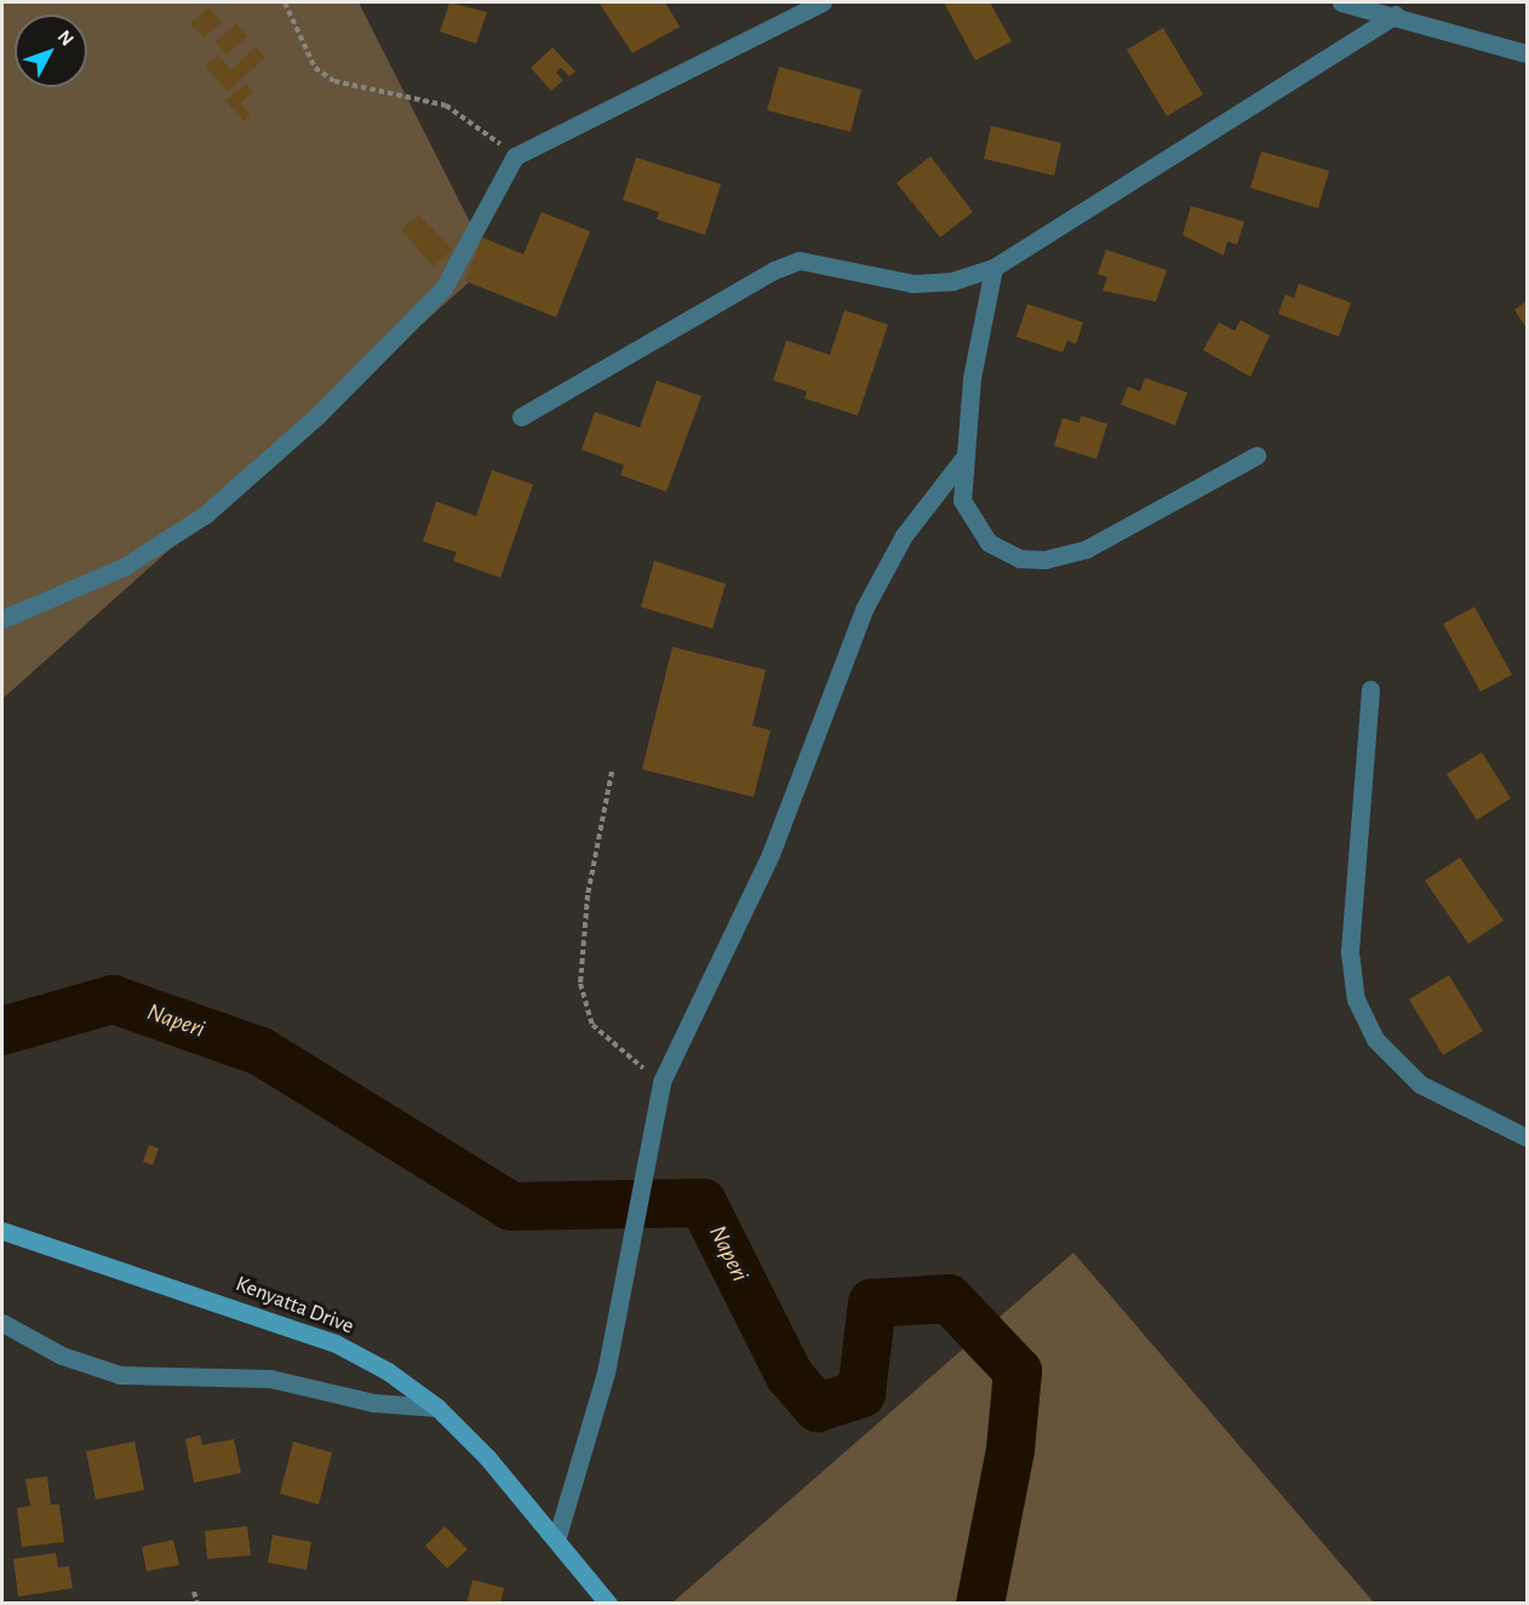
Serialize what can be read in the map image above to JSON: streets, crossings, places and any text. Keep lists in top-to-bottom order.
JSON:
{
  "streets": {
    "main road": ["Kenyatta Drive"]
  },
  "water": ["Naperi"],
  "north": "top right"
}
